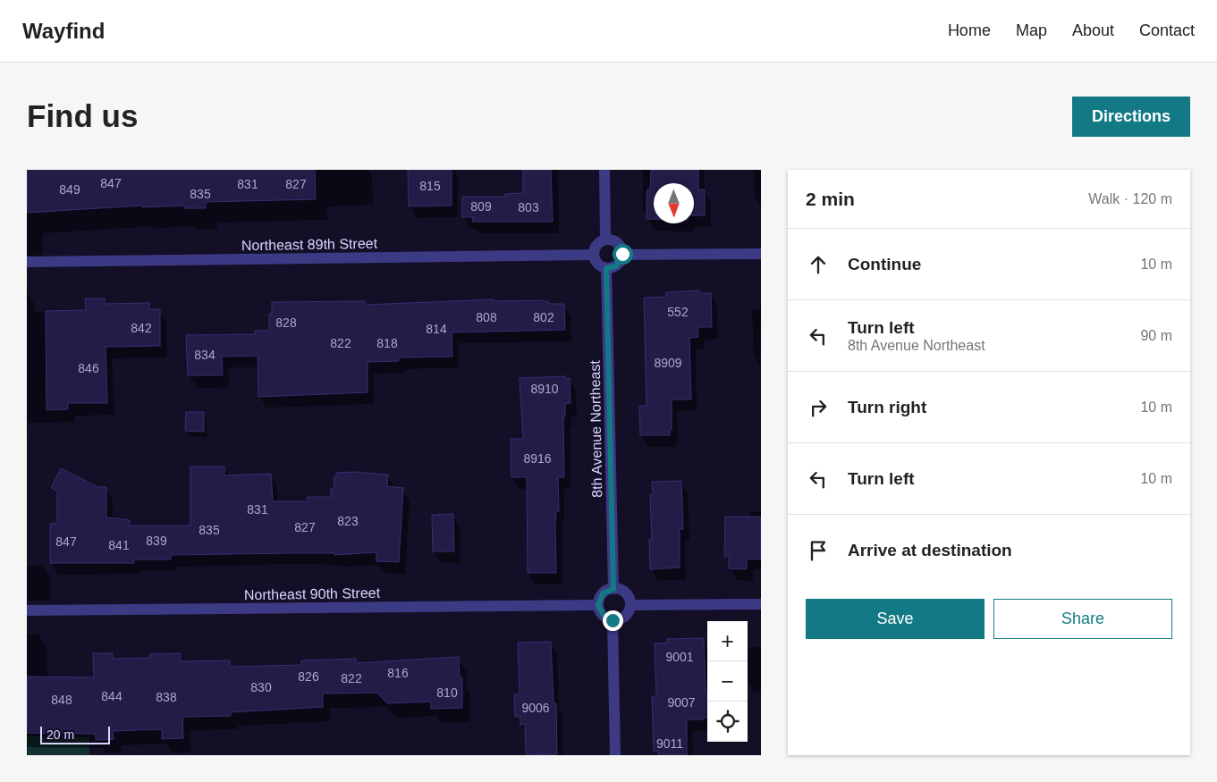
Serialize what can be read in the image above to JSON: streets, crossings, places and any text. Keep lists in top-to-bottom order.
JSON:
{
  "streets": {
    "street": ["Northeast 89th Street", "8th Avenue Northeast", "Northeast 90th Street"]
  },
  "crossings": [
    ["Northeast 89th Street", "8th Avenue Northeast"],
    ["8th Avenue Northeast", "Northeast 90th Street"]
  ],
  "house_numbers": [
    "847",
    "831",
    "827",
    "815",
    "849",
    "835",
    "809",
    "803",
    "552",
    "808",
    "802",
    "828",
    "842",
    "814",
    "822",
    "818",
    "834",
    "8909",
    "846",
    "8910",
    "8916",
    "831",
    "823",
    "827",
    "835",
    "839",
    "847",
    "841",
    "9001",
    "816",
    "826",
    "822",
    "830",
    "810",
    "844",
    "838",
    "848",
    "9007",
    "9006",
    "9011"
  ],
  "scale_bar": "20 m",
  "north": "bottom",
  "page": {
    "header": "Wayfind",
    "nav": [
      "Home",
      "Map",
      "About",
      "Contact"
    ],
    "buttons": [
      "Directions",
      ["Save", "Share"]
    ],
    "title": "Find us",
    "heading": ["2 min", "Walk · 120 m"],
    "list": [
      ["Continue", "10 m"],
      ["Turn left", "8th Avenue Northeast", "90 m"],
      ["Turn right", "10 m"],
      ["Turn left", "10 m"],
      "Arrive at destination"
    ],
    "map_buttons": ["+", "−"],
    "scale": "20 m"
  }
}
